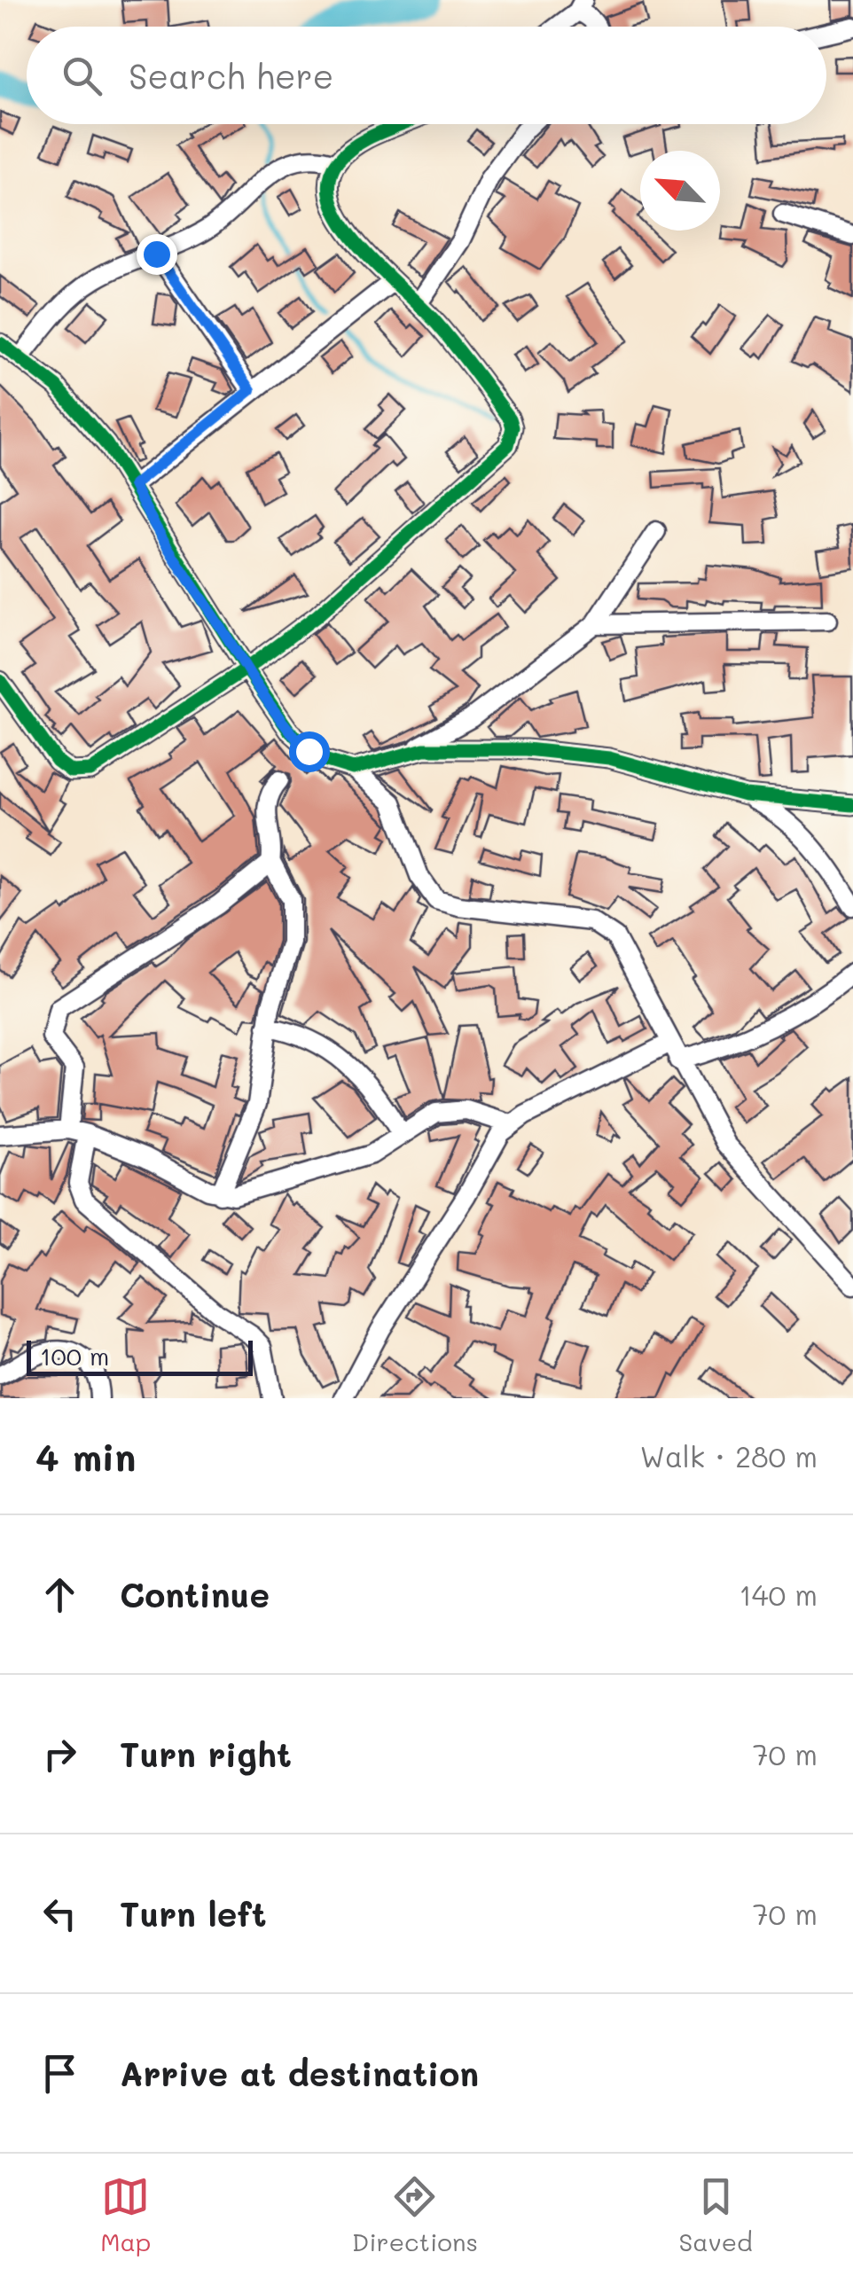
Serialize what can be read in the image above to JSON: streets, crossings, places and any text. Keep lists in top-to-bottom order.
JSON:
{
  "scale_bar": "100 m",
  "north": "top left",
  "page": {
    "search": "Search here",
    "scale": "100 m",
    "heading": ["4 min", "Walk · 280 m"],
    "list": [
      ["Continue", "140 m"],
      ["Turn right", "70 m"],
      ["Turn left", "70 m"],
      "Arrive at destination"
    ],
    "nav": ["Map", "Directions", "Saved"]
  }
}
